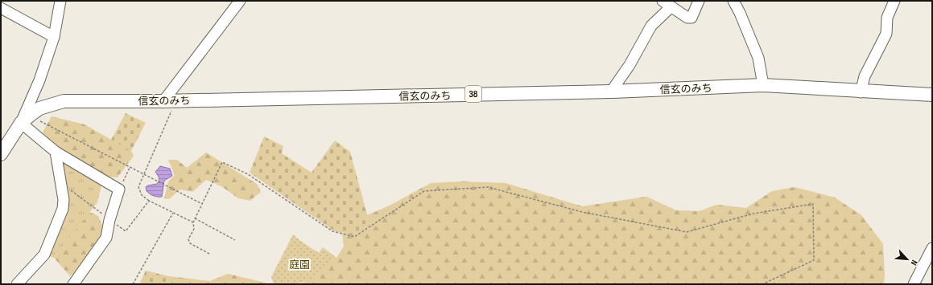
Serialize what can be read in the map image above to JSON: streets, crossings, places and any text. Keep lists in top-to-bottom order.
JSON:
{
  "streets": {
    "main road": ["信玄のみち", "38"]
  },
  "crossings": [
    ["信玄のみち", "38"]
  ],
  "parks": ["庭園"],
  "north": "bottom right"
}
